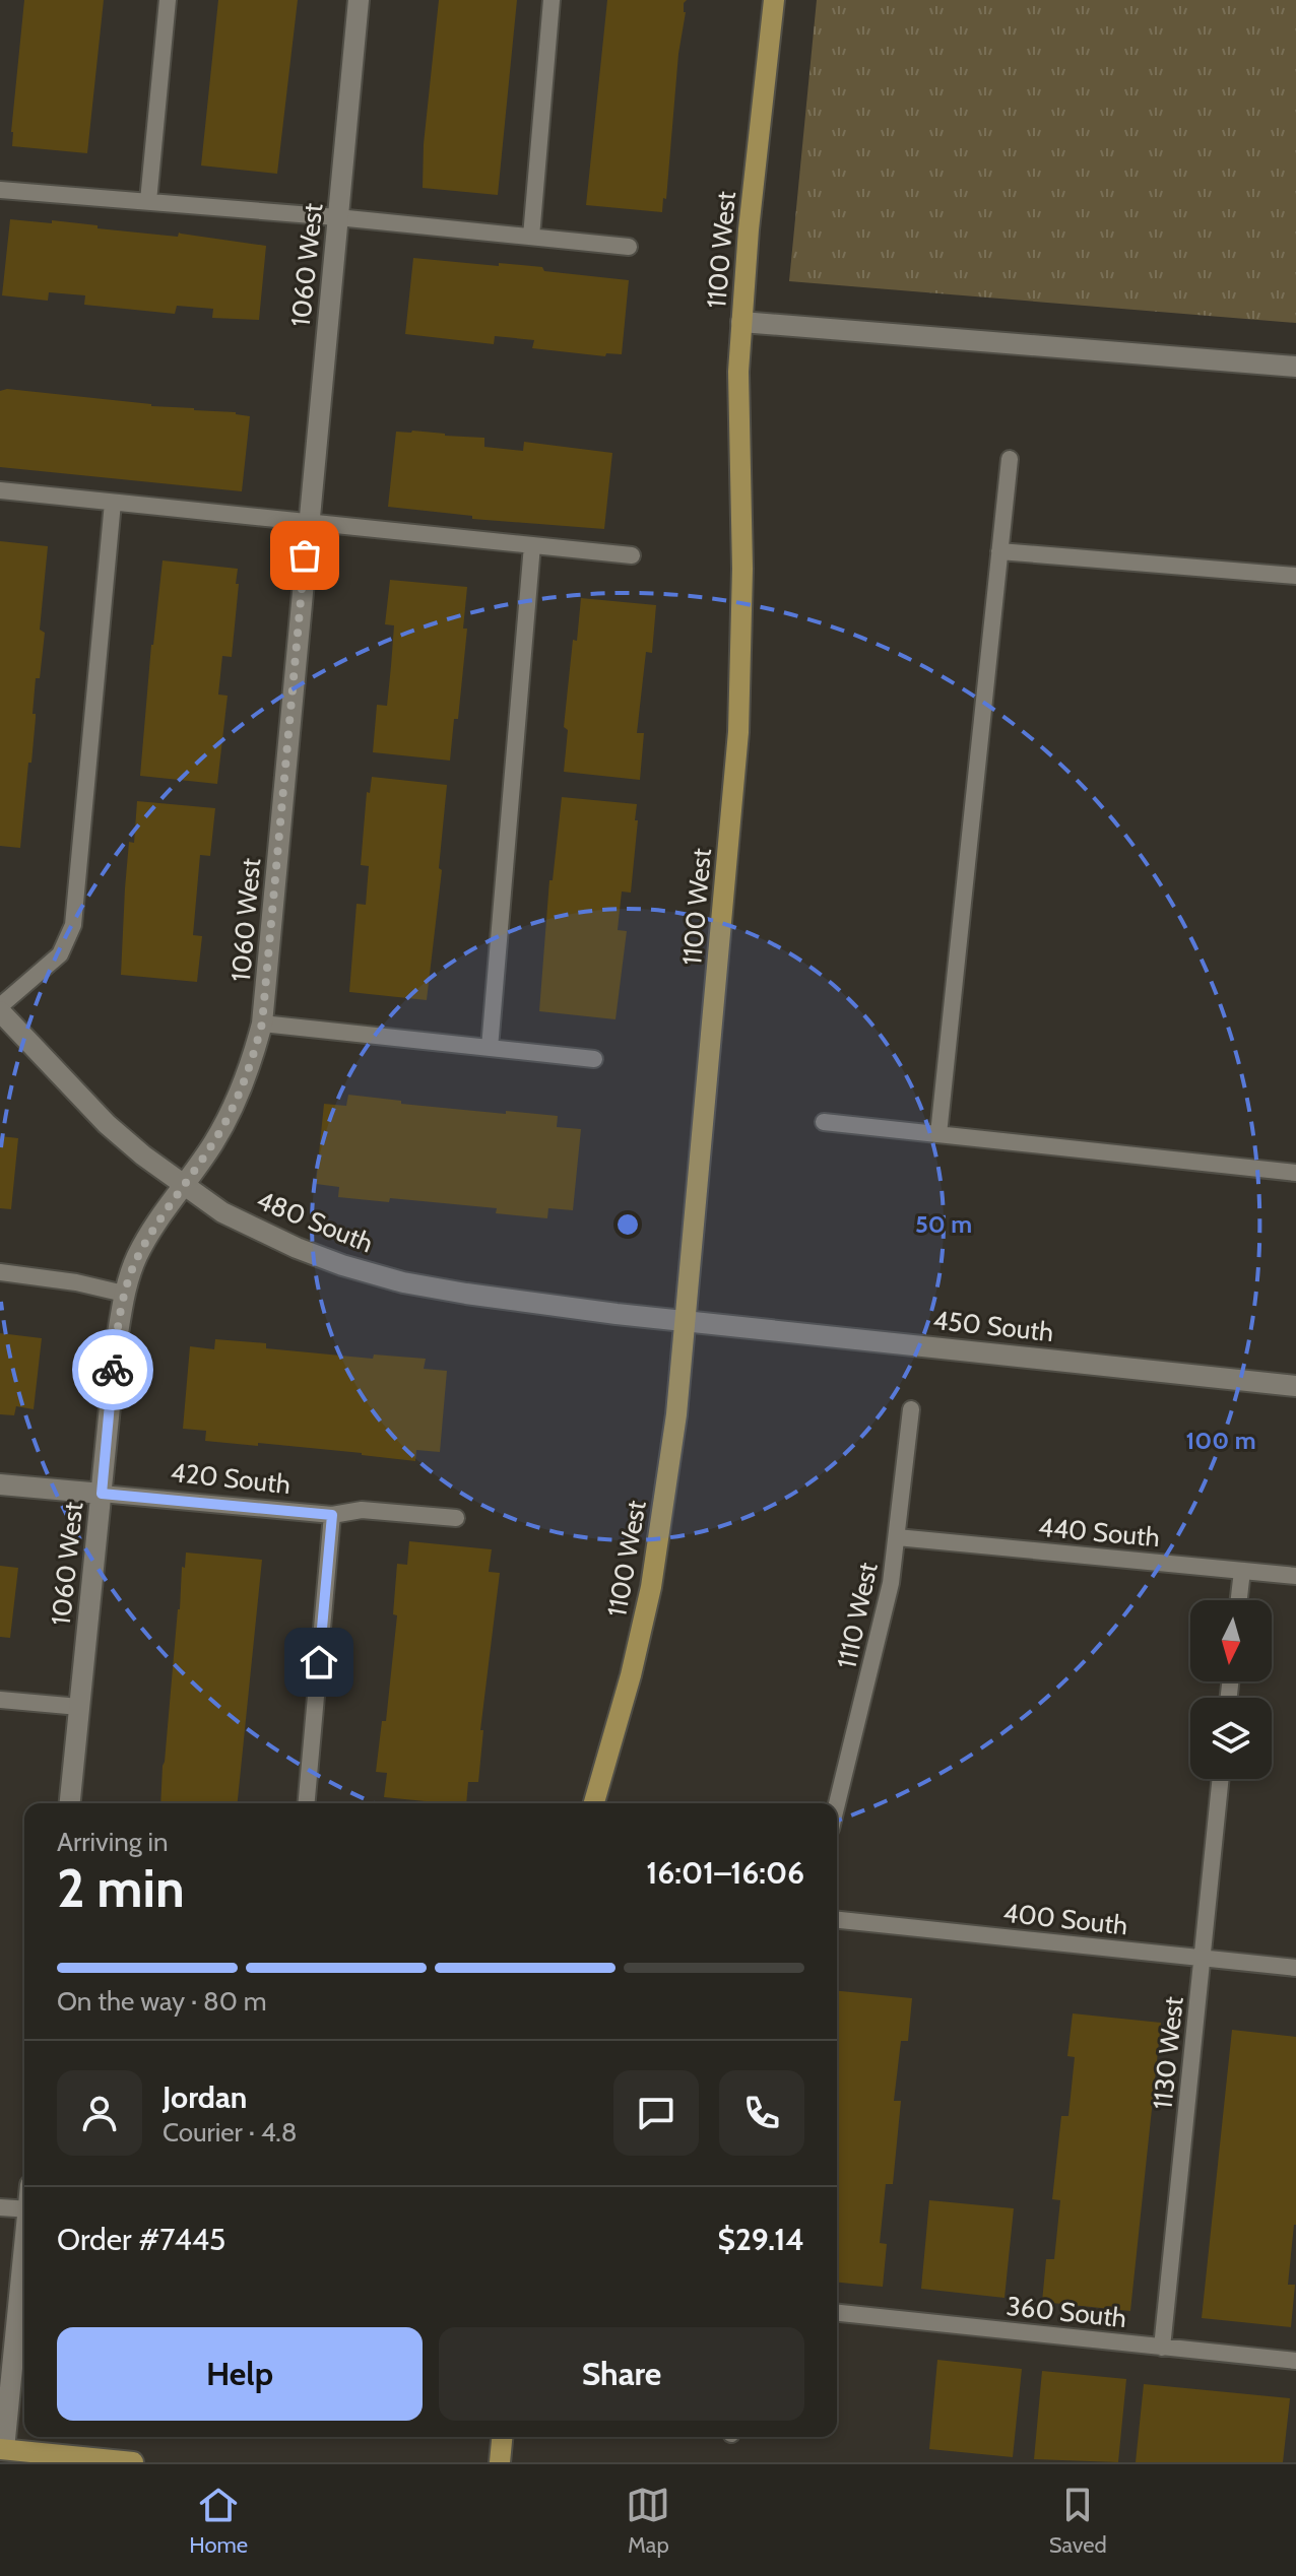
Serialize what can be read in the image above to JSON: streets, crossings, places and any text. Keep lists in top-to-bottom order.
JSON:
{
  "streets": {
    "street": [
      "1100 West",
      "1060 West",
      "480 South",
      "450 South",
      "420 South"
    ],
    "lane": [
      "440 South",
      "1110 West",
      "400 South",
      "1130 West",
      "360 South"
    ]
  },
  "crossings": [
    ["1100 West", "480 South"],
    ["1100 West", "450 South"],
    ["1060 West", "480 South"],
    ["1060 West", "420 South"],
    ["480 South", "450 South"],
    ["440 South", "1110 West"],
    ["400 South", "1130 West"],
    ["1130 West", "360 South"]
  ],
  "north": "bottom",
  "page": {
    "heading": ["2 min", "Arriving in", "16:01–16:06"],
    "panel": [
      "Jordan",
      "Courier · 4.8",
      "Order #7445",
      "$29.14"
    ],
    "bar": "On the way · 80 m",
    "buttons": ["Help", "Share"],
    "tabs": ["Home", "Map", "Saved"]
  },
  "rings": ["50 m", "100 m"]
}
